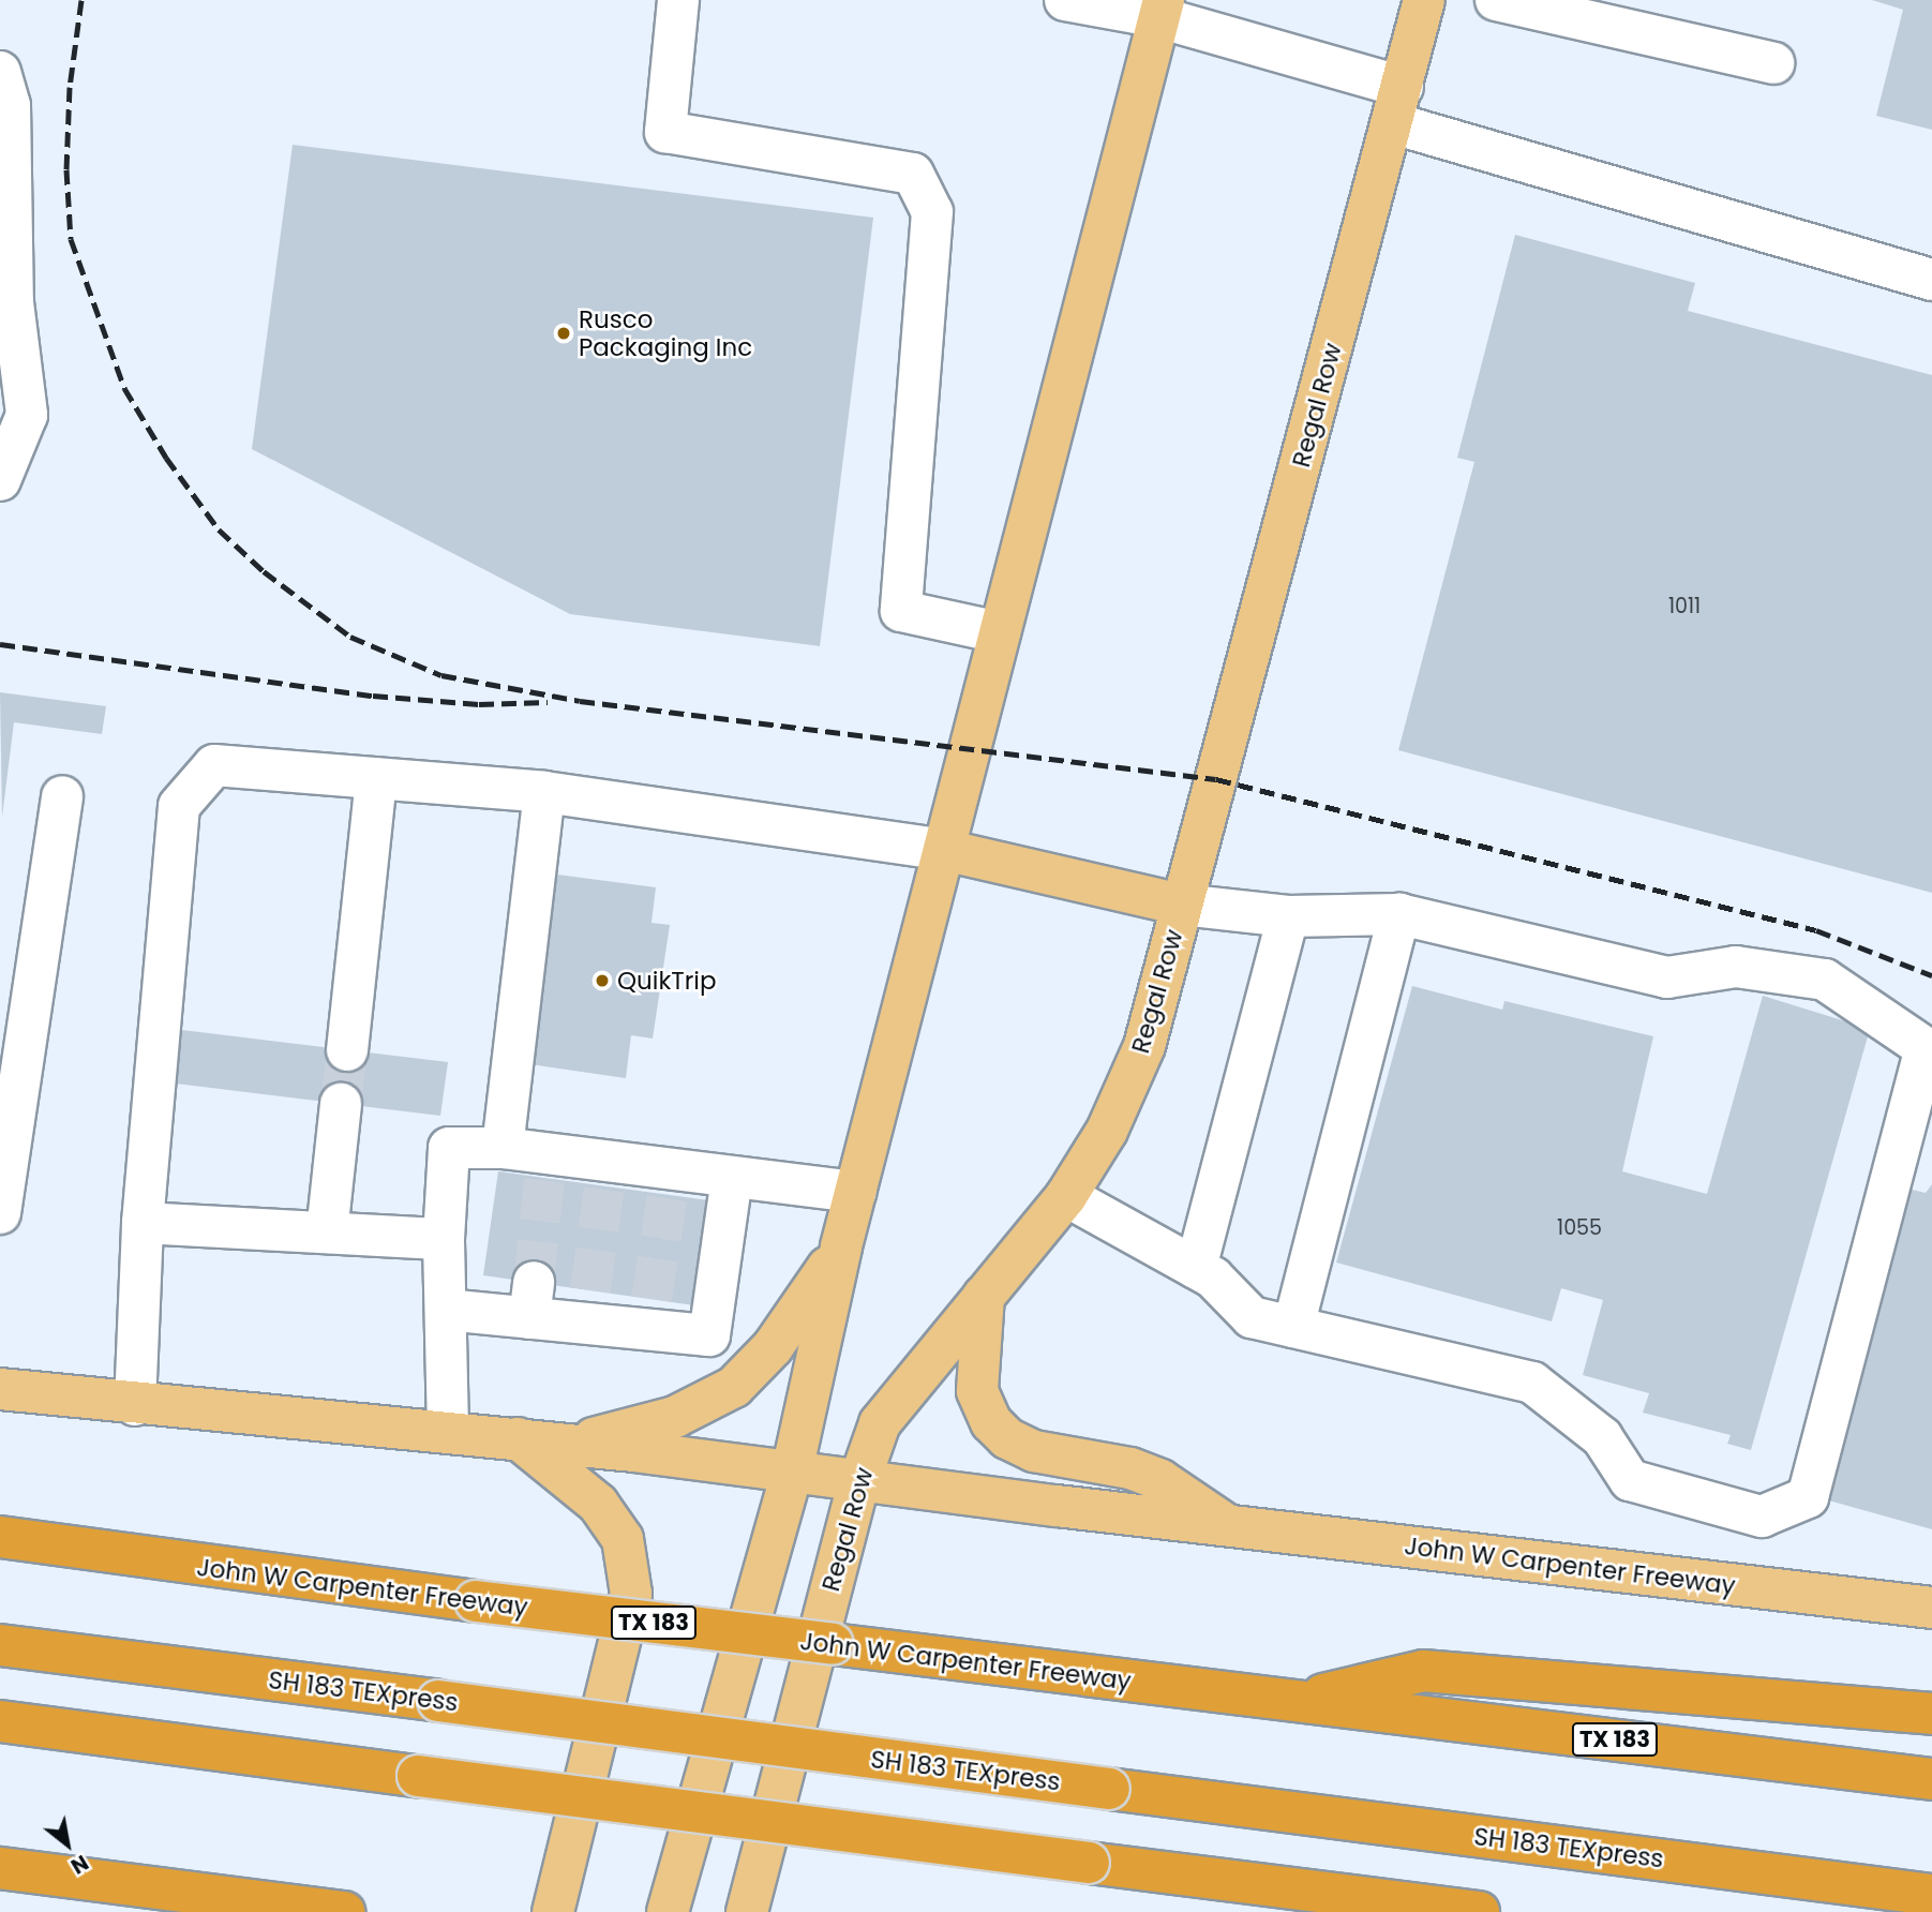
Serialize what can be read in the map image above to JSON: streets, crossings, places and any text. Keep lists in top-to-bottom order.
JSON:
{
  "streets": {
    "highway": ["John W Carpenter Freeway", "TX 183", "SH 183 TEXpress"],
    "main road": ["Regal Row"]
  },
  "crossings": [
    ["Regal Row", "John W Carpenter Freeway"]
  ],
  "places": ["Rusco Packaging Inc", "QuikTrip"],
  "house_numbers": ["1011", "1055"],
  "north": "bottom right"
}
